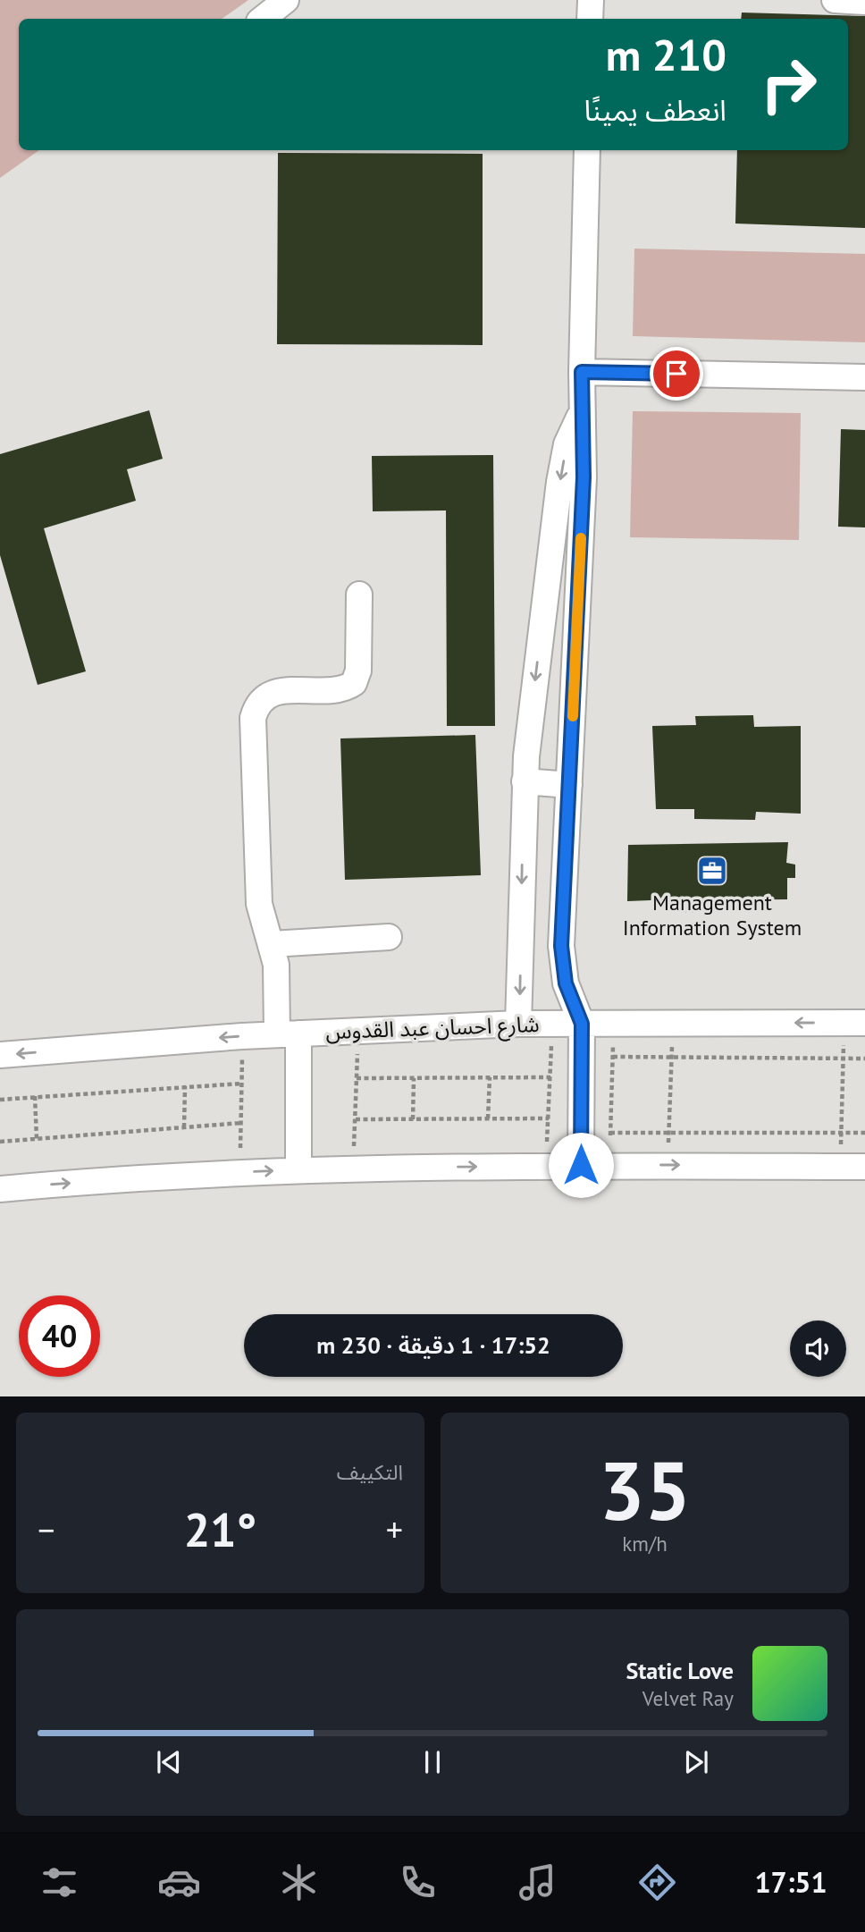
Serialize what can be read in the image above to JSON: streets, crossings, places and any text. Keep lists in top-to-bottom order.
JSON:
{
  "streets": {
    "street": ["شارع احسان عبد القدوس"]
  },
  "places": {
    "office": ["Management Information System"]
  },
  "page": {
    "turn": ["210 m", "انعطف يمينًا"],
    "limit": "40",
    "trip": "17:52 · 1 دقيقة · 230 m",
    "tile": [
      ["35", "km/h"],
      "التكييف"
    ],
    "heat": ["−", "21°", "+"],
    "song": ["Static Love", "Velvet Ray"],
    "tabs": "17:51"
  }
}
